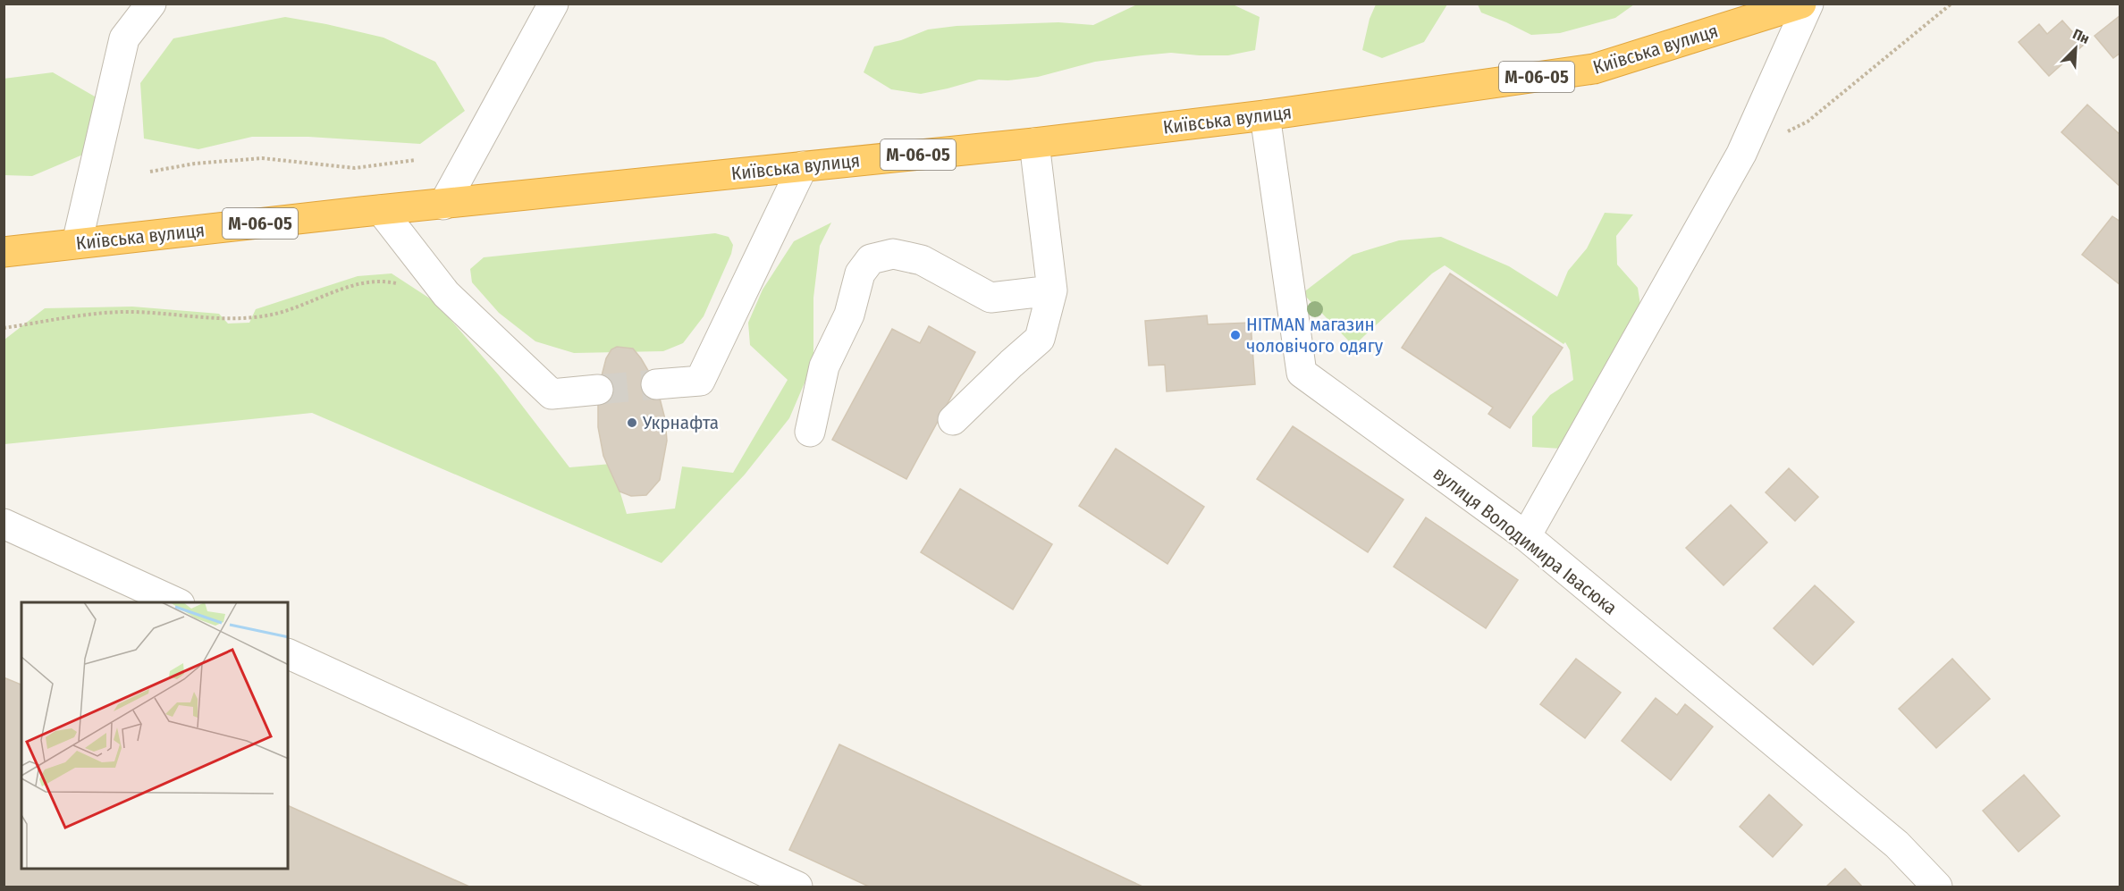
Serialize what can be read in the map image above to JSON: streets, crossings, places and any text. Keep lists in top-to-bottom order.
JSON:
{
  "streets": {
    "highway": ["Київська вулиця", "М-06-05"],
    "street": ["вулиця Володимира Івасюка"]
  },
  "crossings": [
    ["Київська вулиця", "вулиця Володимира Івасюка"]
  ],
  "places": ["HITMAN магазин чоловічого одягу", "Укрнафта"],
  "north": "top right"
}
